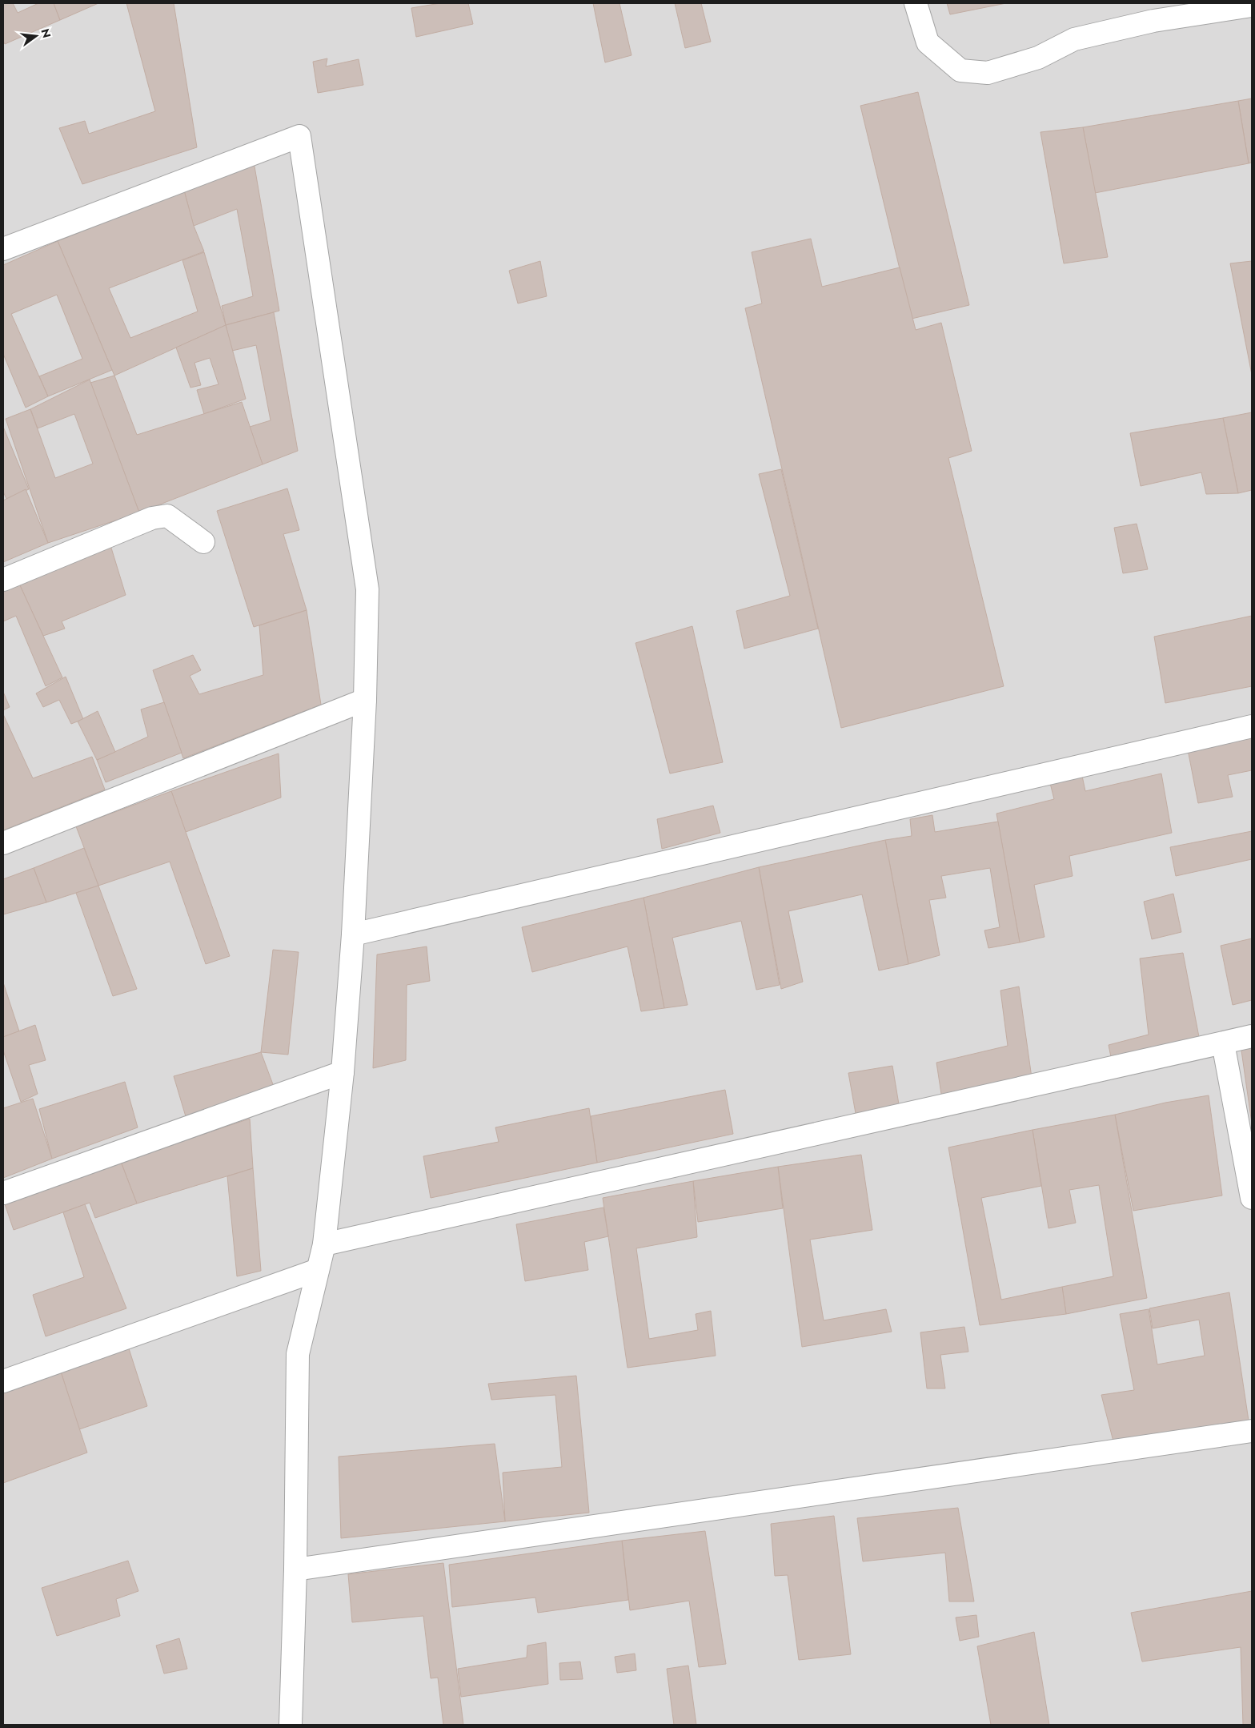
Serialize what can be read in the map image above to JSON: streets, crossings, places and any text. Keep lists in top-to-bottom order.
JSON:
{
  "north": "right"
}
